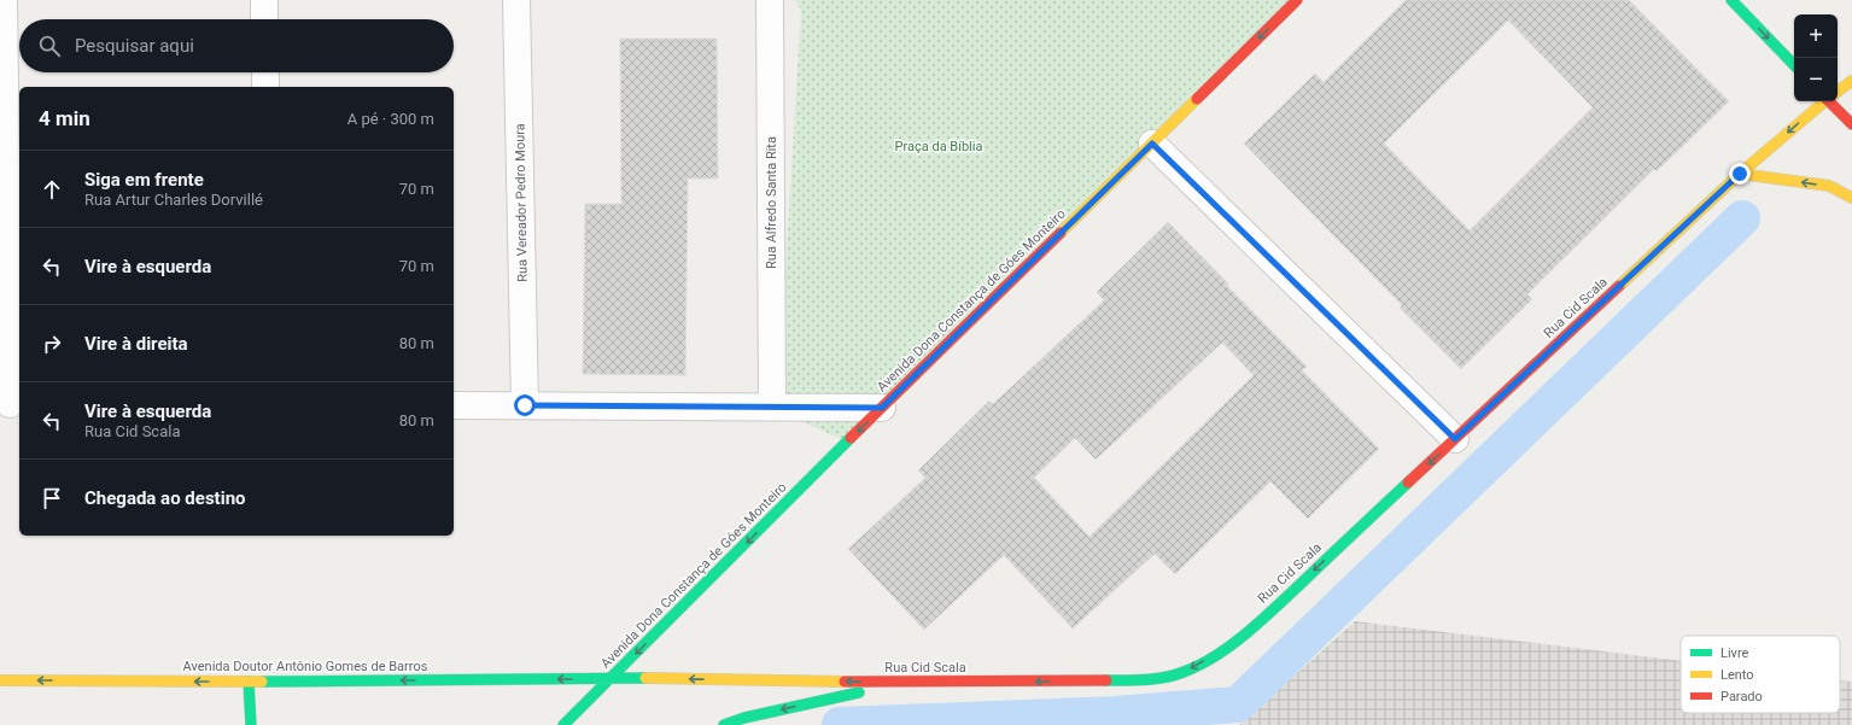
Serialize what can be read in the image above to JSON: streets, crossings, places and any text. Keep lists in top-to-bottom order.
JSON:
{
  "streets": {
    "main road": ["Avenida Dona Constança de Góes Monteiro", "Rua Cid Scala", "Avenida Doutor Antônio Gomes de Barros"],
    "street": ["Rua Vereador Pedro Moura", "Rua Alfredo Santa Rita"]
  },
  "crossings": [
    ["Avenida Dona Constança de Góes Monteiro", "Rua Cid Scala"],
    ["Avenida Dona Constança de Góes Monteiro", "Avenida Doutor Antônio Gomes de Barros"],
    ["Rua Cid Scala", "Avenida Doutor Antônio Gomes de Barros"]
  ],
  "one_way": ["Avenida Dona Constança de Góes Monteiro", "Rua Cid Scala", "Avenida Doutor Antônio Gomes de Barros"],
  "parks": ["Praça da Bíblia"],
  "legend": ["Livre", "Lento", "Parado"],
  "page": {
    "map_buttons": ["+", "−"],
    "search": "Pesquisar aqui",
    "heading": ["4 min", "A pé · 300 m"],
    "list": [
      ["Siga em frente", "Rua Artur Charles Dorvillé", "70 m"],
      ["Vire à esquerda", "70 m"],
      ["Vire à direita", "80 m"],
      ["Vire à esquerda", "Rua Cid Scala", "80 m"],
      "Chegada ao destino"
    ]
  }
}
